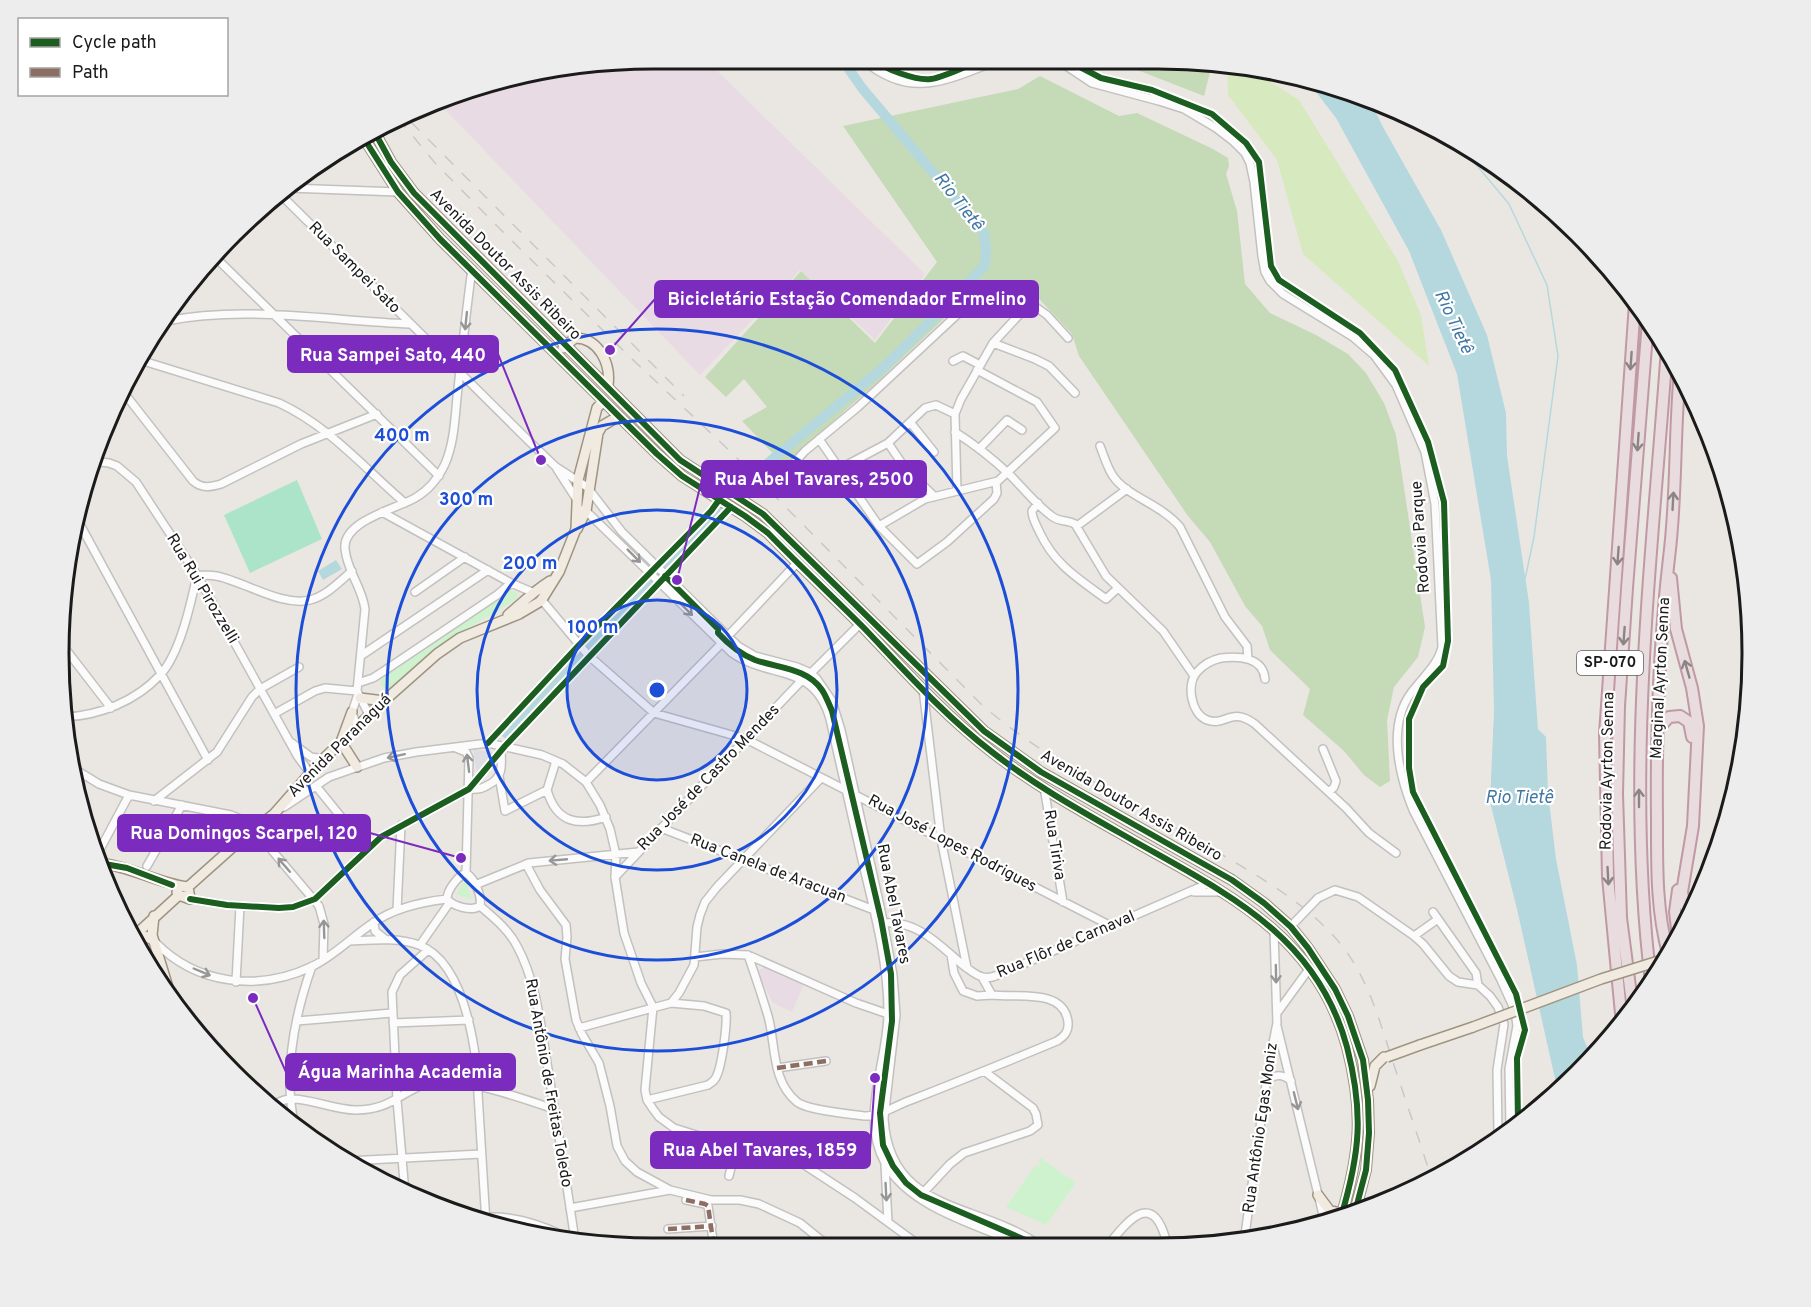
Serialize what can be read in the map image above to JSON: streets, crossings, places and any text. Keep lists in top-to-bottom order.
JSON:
{
  "streets": {
    "highway": ["SP-070", "Marginal Ayrton Senna", "Rodovia Ayrton Senna"],
    "main road": ["Avenida Doutor Assis Ribeiro", "Avenida Paranaguá"],
    "street": [
      "Rua Sampei Sato",
      "Rodovia Parque",
      "Rua Rui Pirozzelli",
      "Rua José de Castro Mendes",
      "Rua José Lopes Rodrigues",
      "Rua Tiriva",
      "Rua Canela de Aracuan",
      "Rua Abel Tavares",
      "Rua Flôr de Carnaval",
      "Rua Antônio de Freitas Toledo",
      "Rua Antônio Egas Moniz"
    ]
  },
  "crossings": [
    ["Avenida Doutor Assis Ribeiro", "Avenida Paranaguá"],
    ["Avenida Doutor Assis Ribeiro", "Rua Tiriva"],
    ["Avenida Doutor Assis Ribeiro", "Rua Flôr de Carnaval"],
    ["Avenida Doutor Assis Ribeiro", "Rua Antônio Egas Moniz"],
    ["Rua Sampei Sato", "Avenida Paranaguá"],
    ["Rua Sampei Sato", "Rua Abel Tavares"],
    ["Rua Rui Pirozzelli", "Avenida Paranaguá"],
    ["Avenida Paranaguá", "Rua José Lopes Rodrigues"],
    ["Avenida Paranaguá", "Rua Abel Tavares"],
    ["Rua José de Castro Mendes", "Rua José Lopes Rodrigues"],
    ["Rua José de Castro Mendes", "Rua Canela de Aracuan"],
    ["Rua José de Castro Mendes", "Rua Abel Tavares"],
    ["Rua José Lopes Rodrigues", "Rua Tiriva"],
    ["Rua José Lopes Rodrigues", "Rua Abel Tavares"],
    ["Rua José Lopes Rodrigues", "Rua Flôr de Carnaval"],
    ["Rua Canela de Aracuan", "Rua Abel Tavares"],
    ["Rua Abel Tavares", "Rua Flôr de Carnaval"]
  ],
  "water": ["Rio Tietê"],
  "places": [
    "Bicicletário Estação Comendador Ermelino",
    "Rua Sampei Sato, 440",
    "Rua Abel Tavares, 2500",
    "Rua Domingos Scarpel, 120",
    "Água Marinha Academia",
    "Rua Abel Tavares, 1859"
  ],
  "legend": ["Cycle path", "Path"],
  "rings": [
    "400 m",
    "300 m",
    "200 m",
    "100 m"
  ]
}
